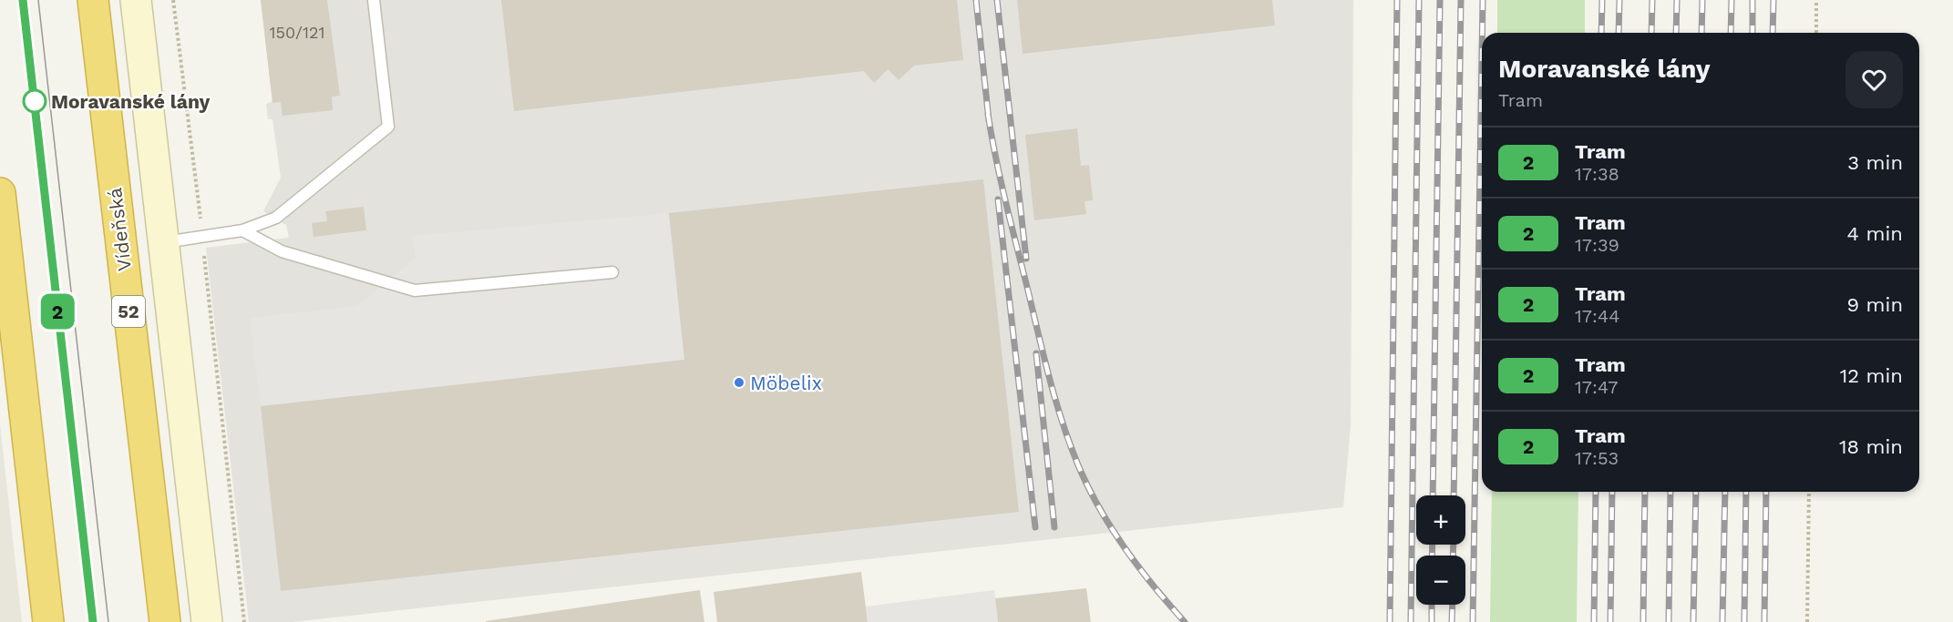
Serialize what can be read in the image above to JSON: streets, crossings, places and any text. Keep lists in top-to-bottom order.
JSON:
{
  "streets": {
    "highway": ["Vídeňská", "52"]
  },
  "places": ["Moravanské lány", "Möbelix"],
  "lines": ["tram line 2"],
  "house_numbers": ["150/121"],
  "page": {
    "on_map": "2",
    "heading": ["Moravanské lány", "Tram"],
    "list": [
      {
        "mark": "2",
        "name": "Tram",
        "note": "17:38",
        "value": "3 min"
      },
      {
        "mark": "2",
        "name": "Tram",
        "note": "17:39",
        "value": "4 min"
      },
      {
        "mark": "2",
        "name": "Tram",
        "note": "17:44",
        "value": "9 min"
      },
      {
        "mark": "2",
        "name": "Tram",
        "note": "17:47",
        "value": "12 min"
      },
      {
        "mark": "2",
        "name": "Tram",
        "note": "17:53",
        "value": "18 min"
      }
    ],
    "map_buttons": ["+", "−"]
  }
}
